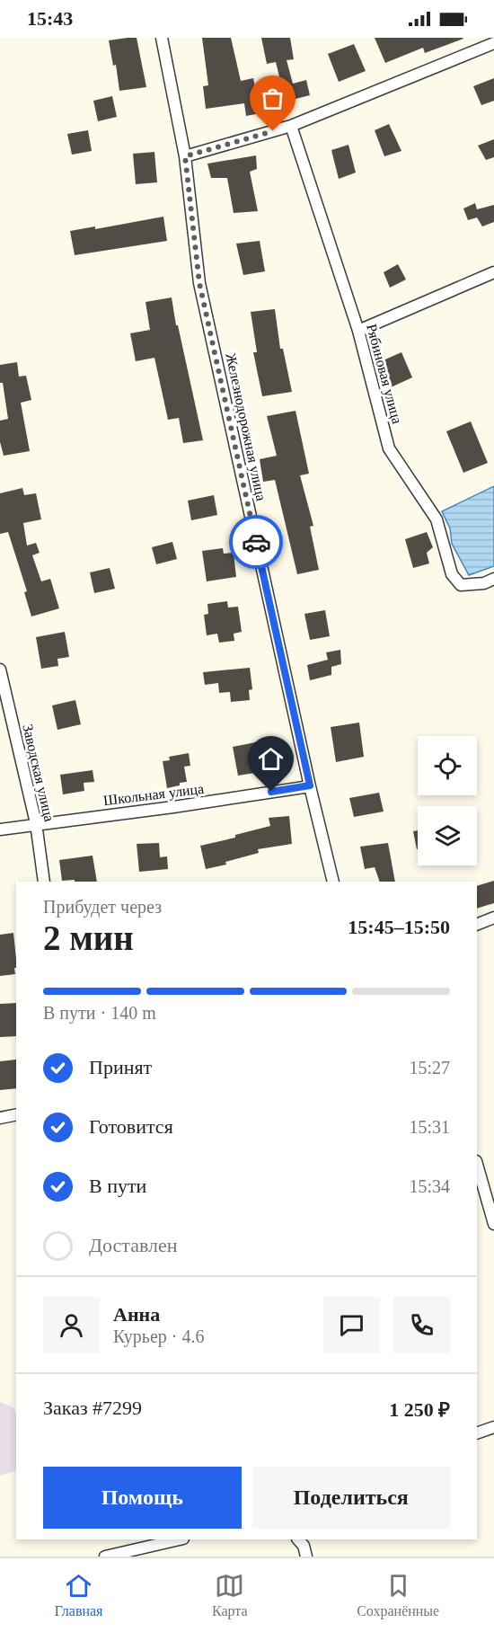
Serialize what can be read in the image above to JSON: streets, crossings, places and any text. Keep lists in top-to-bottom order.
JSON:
{
  "streets": {
    "street": [
      "Рябиновая улица",
      "Железнодорожная улица",
      "Заводская улица",
      "Школьная улица"
    ]
  },
  "crossings": [
    ["Железнодорожная улица", "Школьная улица"],
    ["Заводская улица", "Школьная улица"]
  ],
  "page": {
    "status": "15:43",
    "heading": ["2 мин", "Прибудет через", "15:45–15:50"],
    "panel": [
      "Анна",
      "Курьер · 4.6",
      "Заказ #7299",
      "1 250 ₽"
    ],
    "bar": "В пути · 140 m",
    "list": [
      ["Принят", "15:27"],
      ["Готовится", "15:31"],
      ["В пути", "15:34"],
      "Доставлен"
    ],
    "buttons": ["Помощь", "Поделиться"],
    "tabs": ["Главная", "Карта", "Сохранённые"]
  }
}
